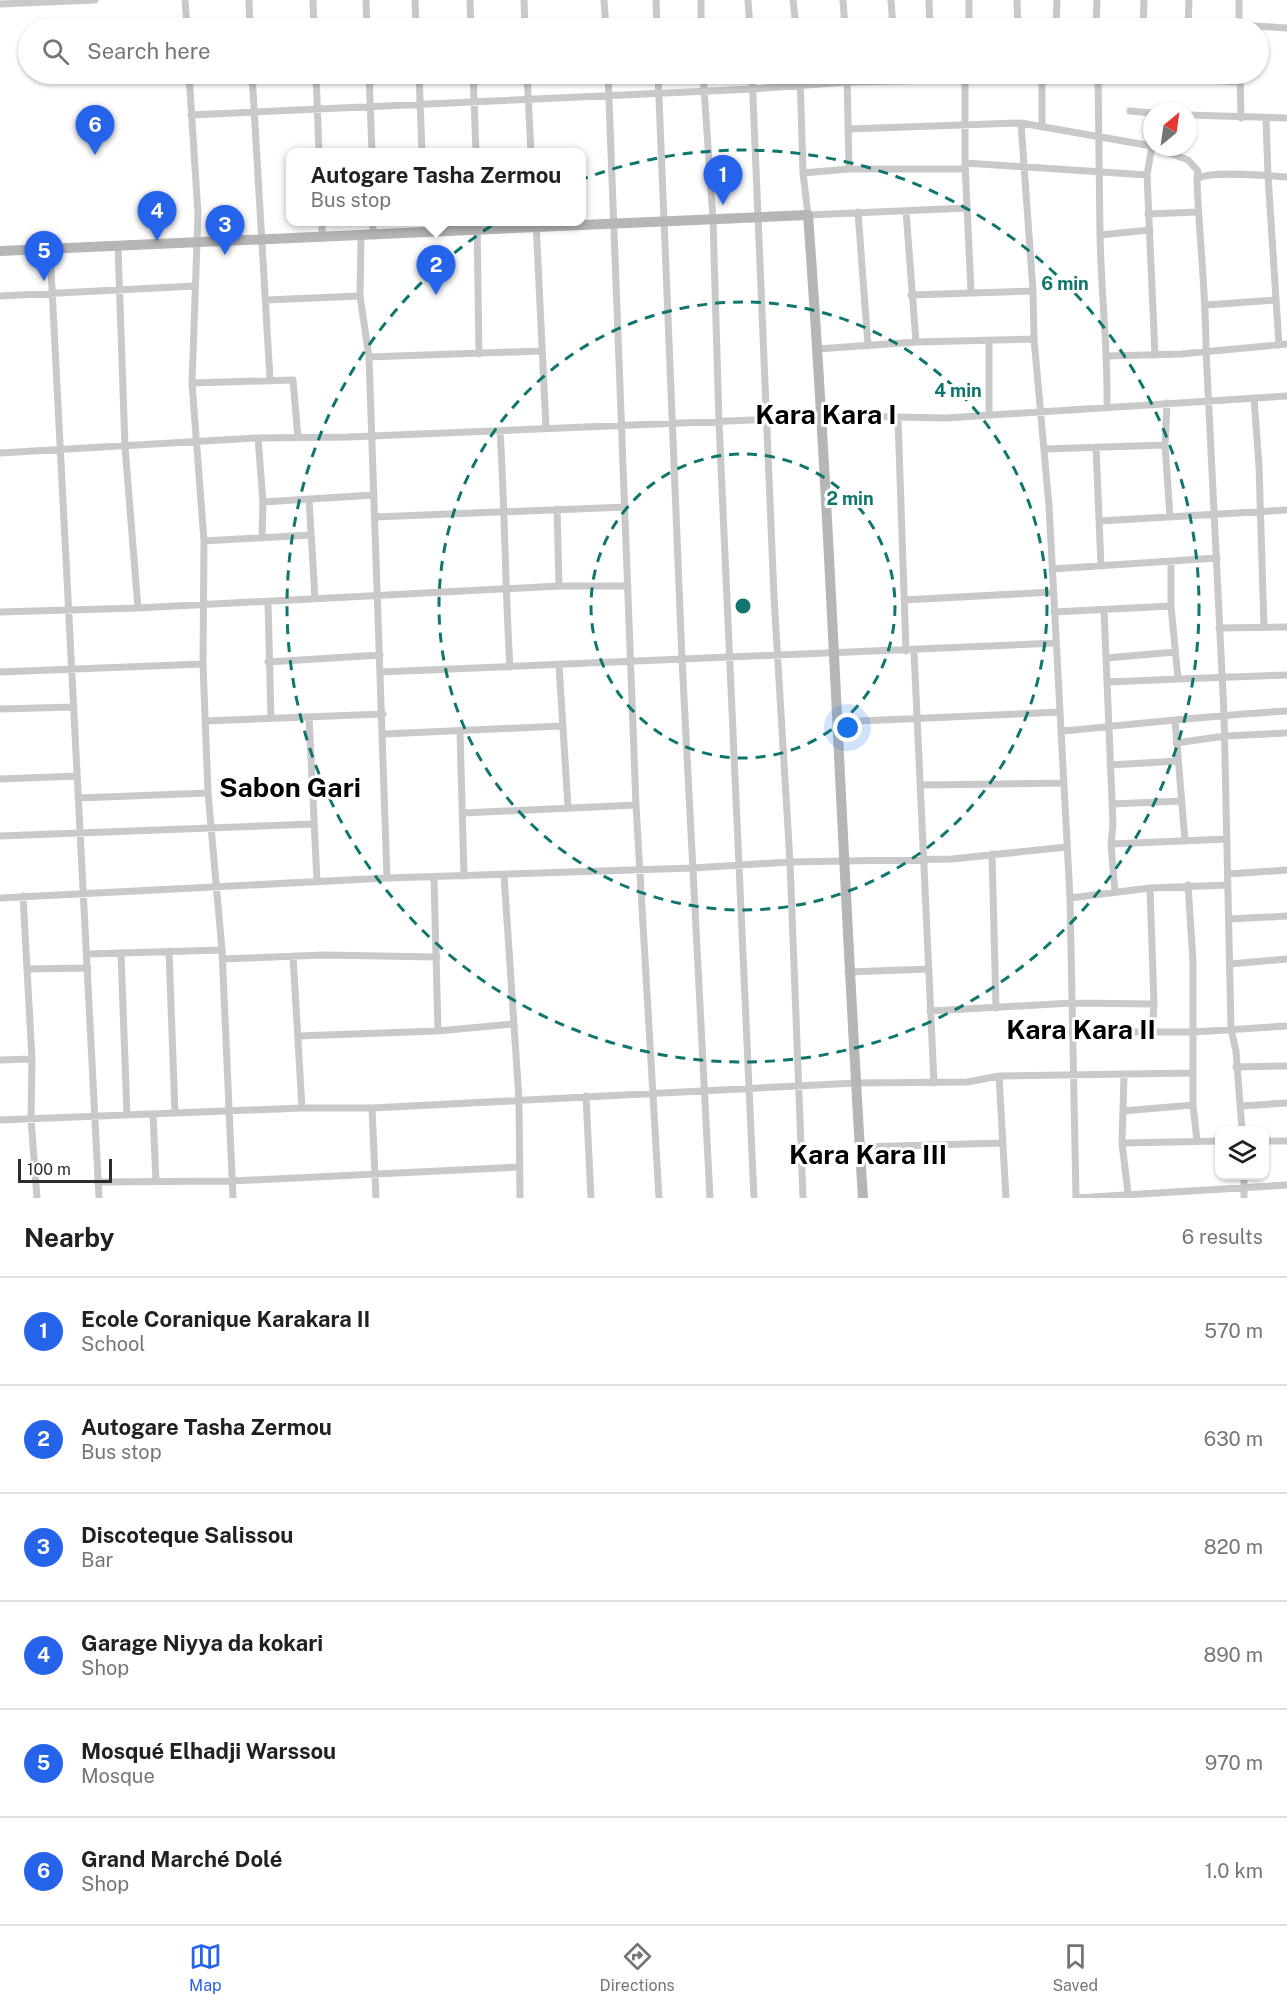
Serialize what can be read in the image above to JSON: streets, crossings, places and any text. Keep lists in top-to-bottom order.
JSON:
{
  "districts": [
    "Kara Kara I",
    "Sabon Gari",
    "Kara Kara II",
    "Kara Kara III"
  ],
  "scale_bar": "100 m",
  "north": "top right",
  "page": {
    "search": "Search here",
    "pins": [
      "6",
      "1",
      "4",
      "3",
      "5",
      "2"
    ],
    "popup": ["Autogare Tasha Zermou", "Bus stop"],
    "scale": "100 m",
    "heading": ["Nearby", "6 results"],
    "list": [
      {
        "mark": "1",
        "name": "Ecole Coranique Karakara II",
        "note": "School",
        "value": "570 m"
      },
      {
        "mark": "2",
        "name": "Autogare Tasha Zermou",
        "note": "Bus stop",
        "value": "630 m"
      },
      {
        "mark": "3",
        "name": "Discoteque Salissou",
        "note": "Bar",
        "value": "820 m"
      },
      {
        "mark": "4",
        "name": "Garage Niyya da kokari",
        "note": "Shop",
        "value": "890 m"
      },
      {
        "mark": "5",
        "name": "Mosqué Elhadji Warssou",
        "note": "Mosque",
        "value": "970 m"
      },
      {
        "mark": "6",
        "name": "Grand Marché Dolé",
        "note": "Shop",
        "value": "1.0 km"
      }
    ],
    "nav": ["Map", "Directions", "Saved"]
  },
  "rings": ["6 min", "4 min", "2 min"]
}
